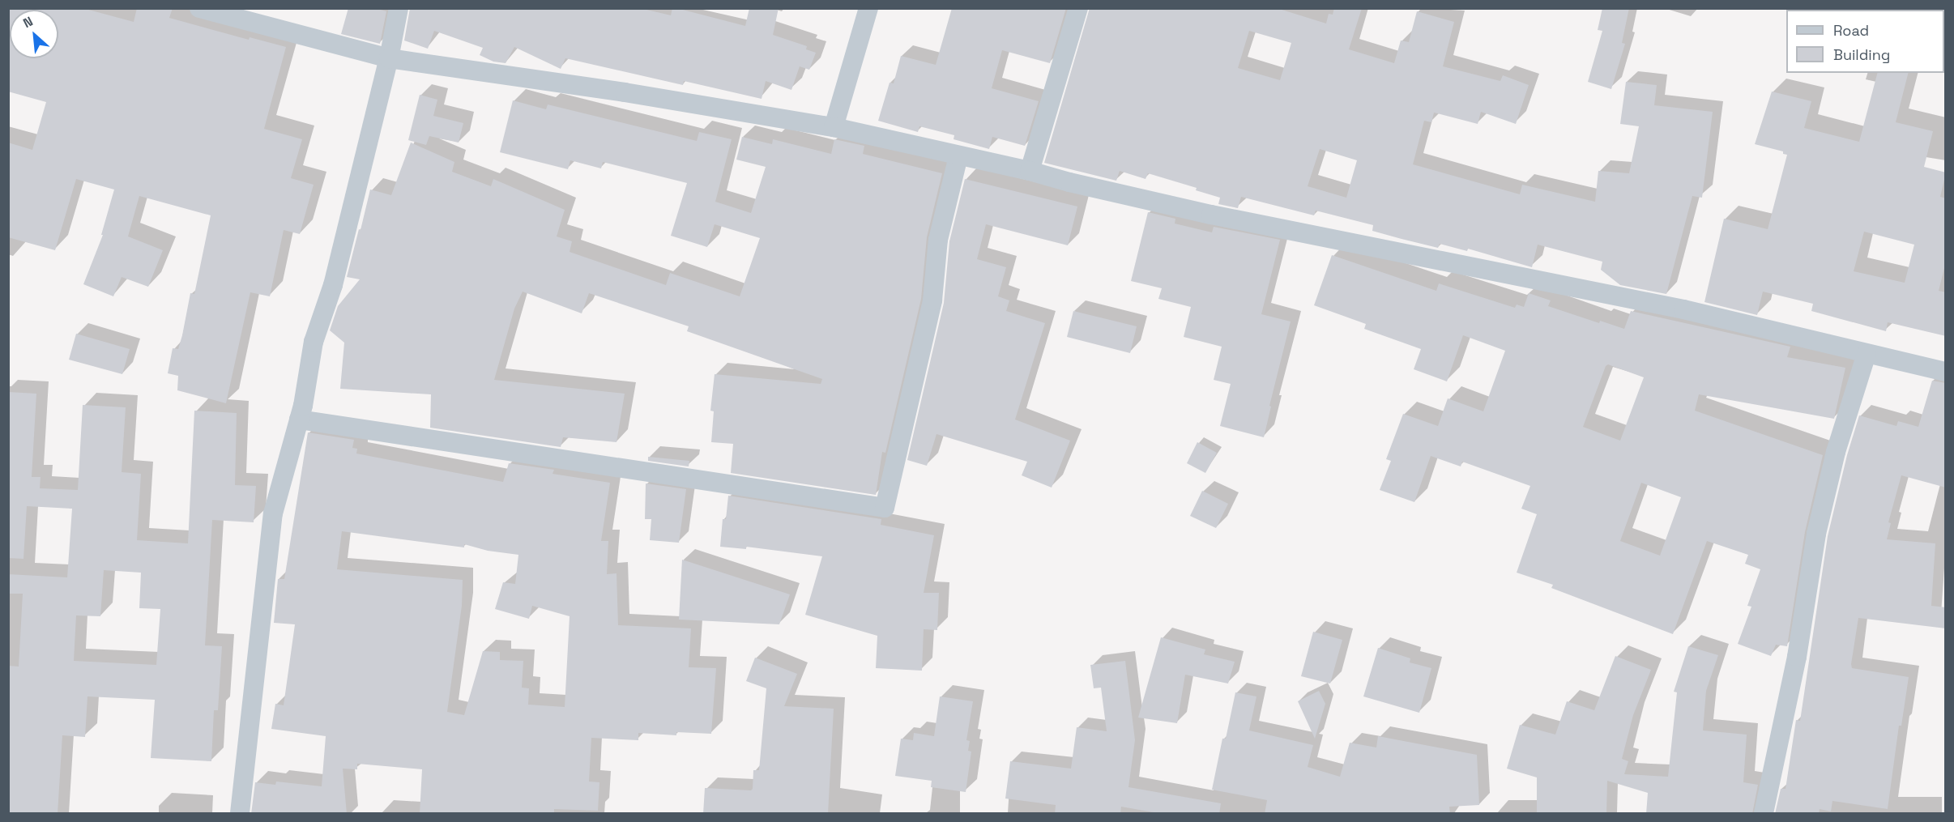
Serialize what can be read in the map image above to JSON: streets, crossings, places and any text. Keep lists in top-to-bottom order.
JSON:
{
  "legend": ["Road", "Building"],
  "north": "top left"
}
